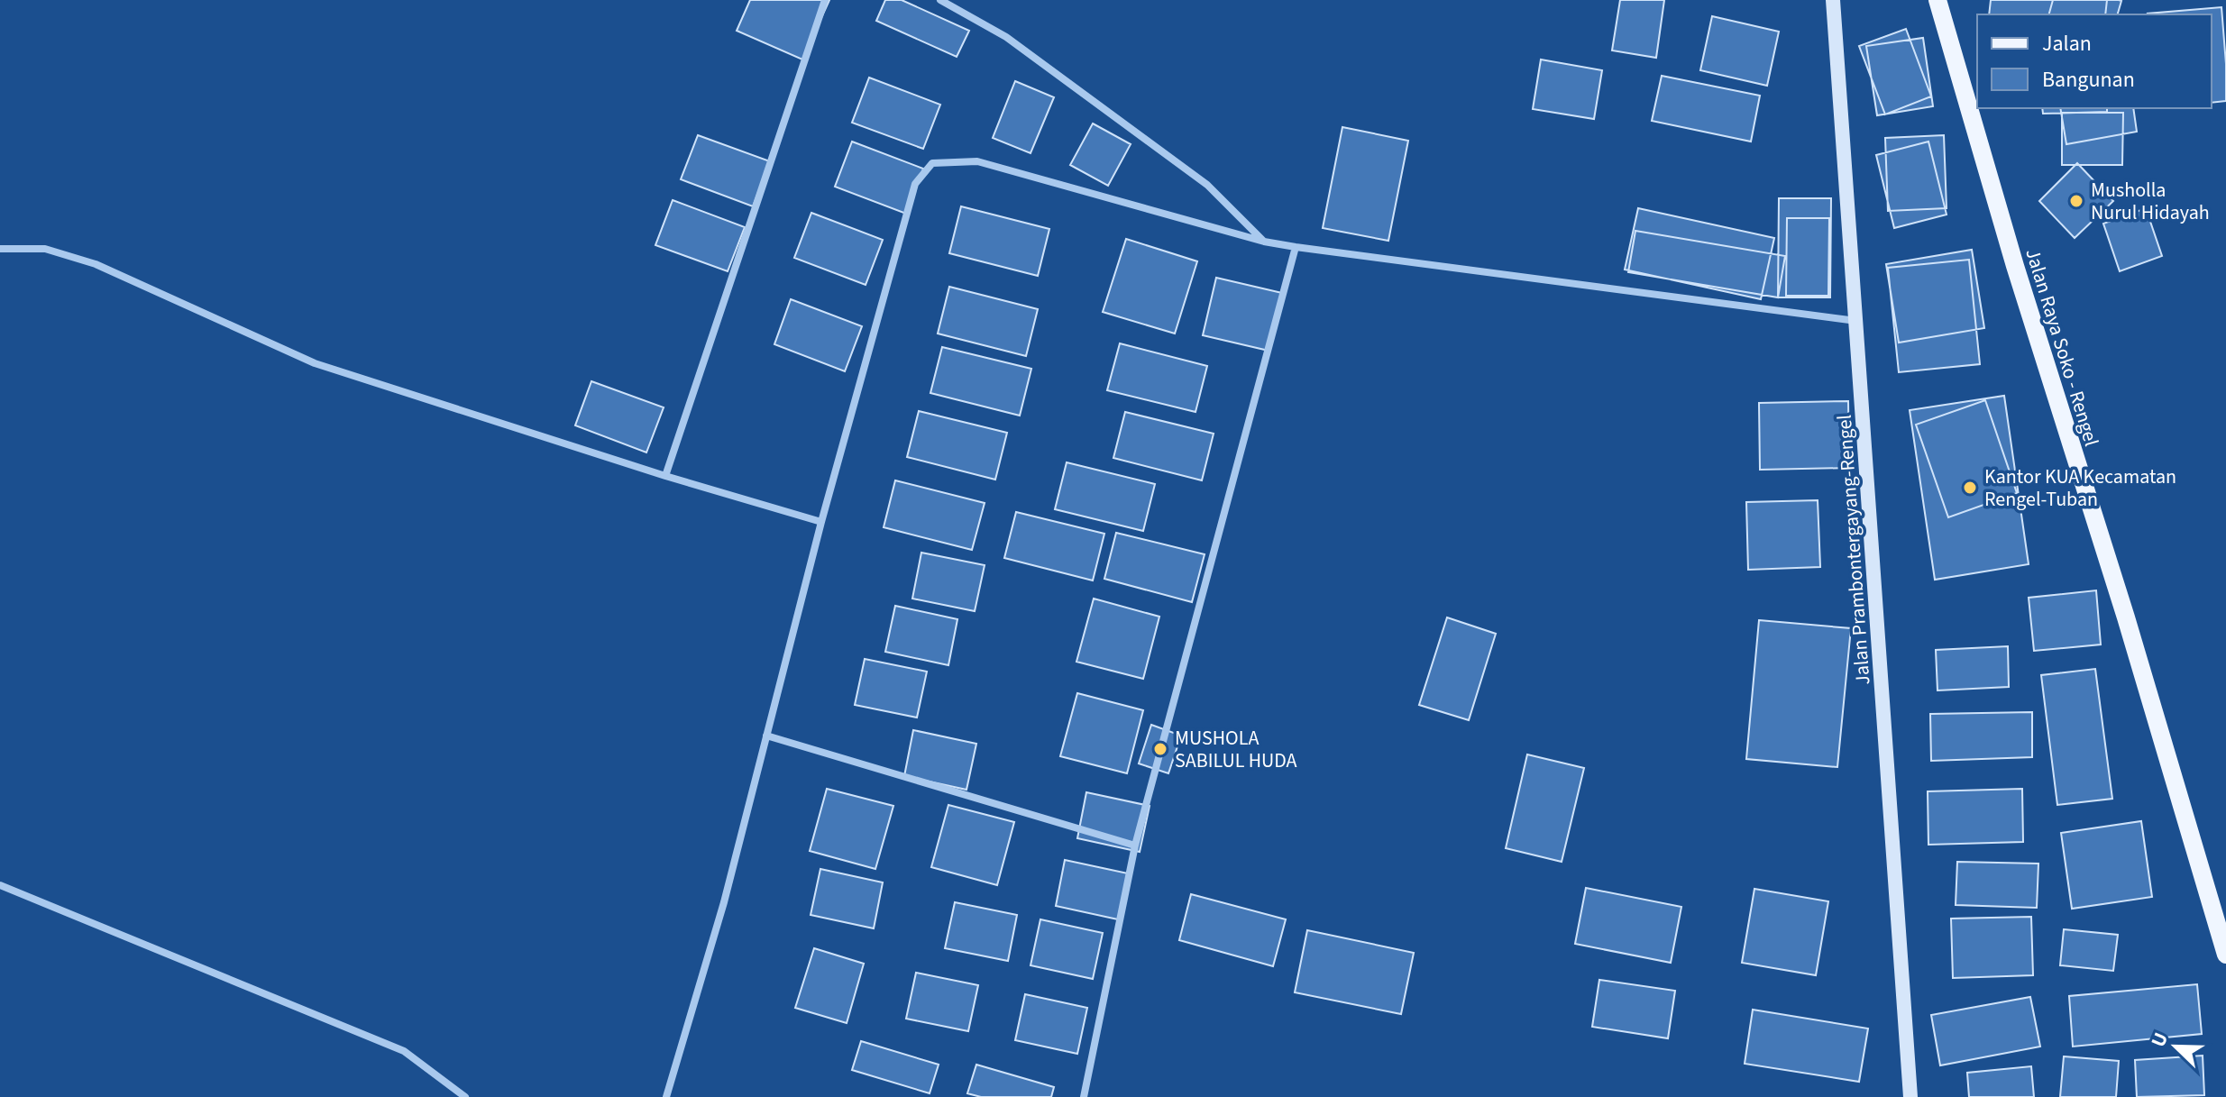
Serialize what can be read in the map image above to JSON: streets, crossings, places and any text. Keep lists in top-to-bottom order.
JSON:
{
  "streets": {
    "main road": ["Jalan Raya Soko - Rengel"],
    "street": ["Jalan Prambontergayang-Rengel"]
  },
  "places": ["Musholla Nurul Hidayah", "Kantor KUA Kecamatan Rengel-Tuban", "MUSHOLA SABILUL HUDA"],
  "legend": ["Jalan", "Bangunan"],
  "north": "top left"
}
